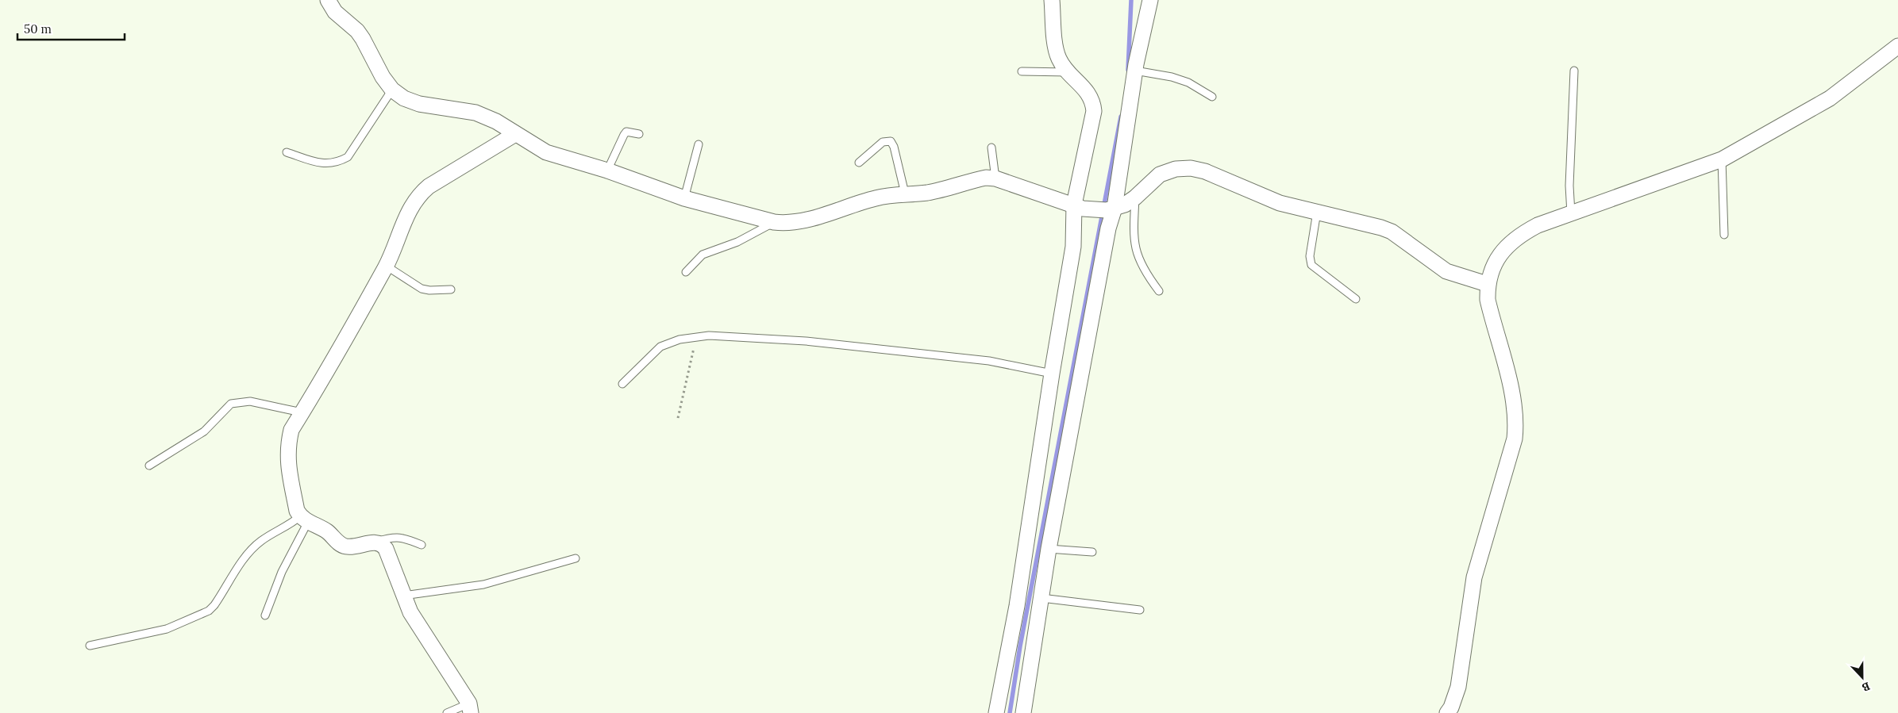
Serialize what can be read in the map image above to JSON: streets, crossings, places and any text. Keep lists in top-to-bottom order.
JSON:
{
  "scale_bar": "50 m",
  "north": "bottom"
}
